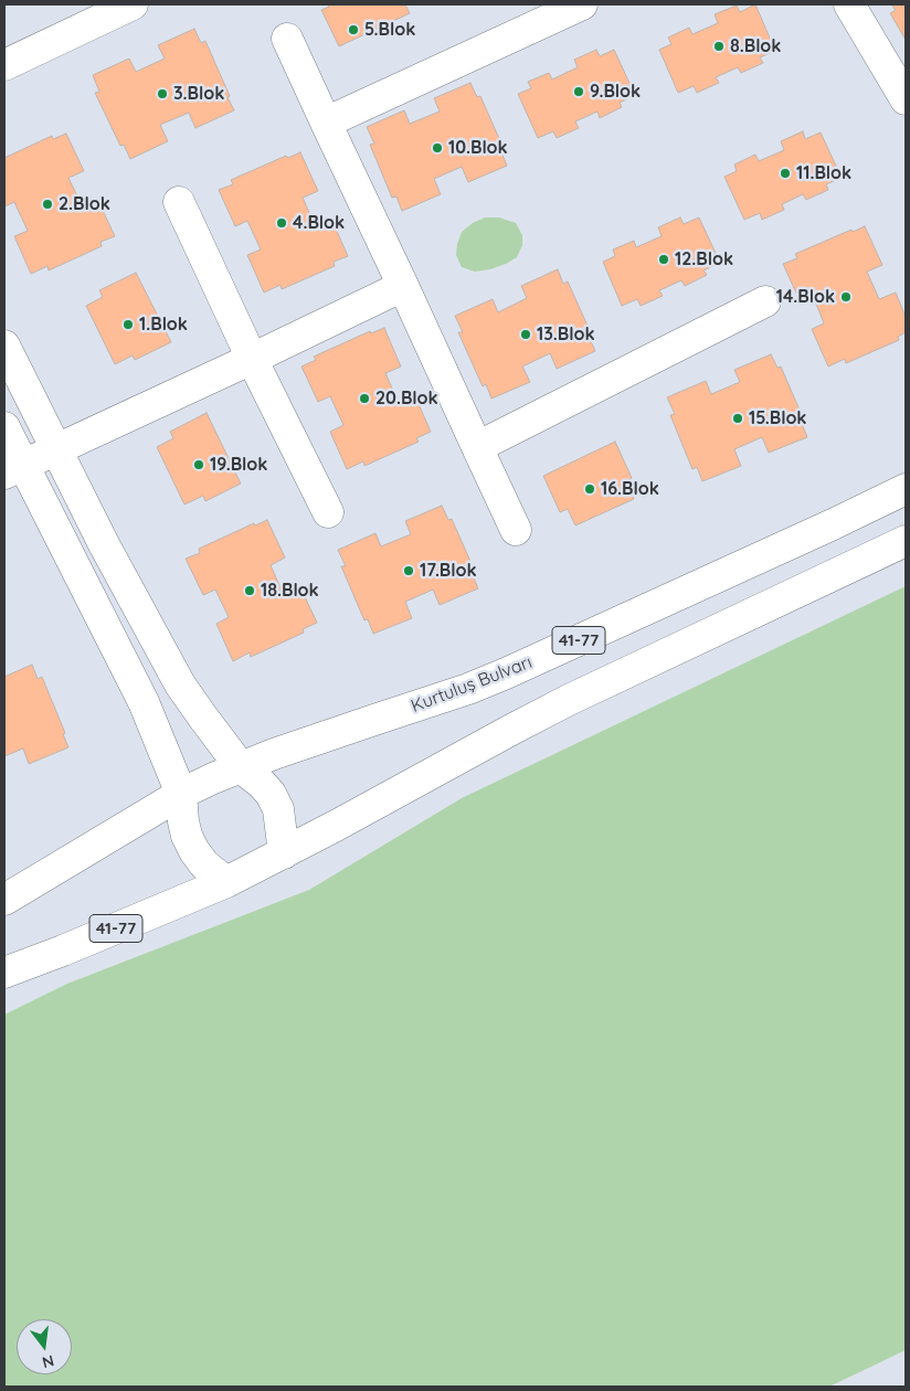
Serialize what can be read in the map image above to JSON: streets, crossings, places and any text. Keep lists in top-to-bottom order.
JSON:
{
  "streets": {
    "main road": ["41-77", "Kurtuluş Bulvarı"]
  },
  "crossings": [
    ["41-77", "Kurtuluş Bulvarı"]
  ],
  "places": [
    "5.Blok",
    "8.Blok",
    "9.Blok",
    "3.Blok",
    "10.Blok",
    "11.Blok",
    "2.Blok",
    "4.Blok",
    "12.Blok",
    "14.Blok",
    "1.Blok",
    "13.Blok",
    "20.Blok",
    "15.Blok",
    "19.Blok",
    "16.Blok",
    "17.Blok",
    "18.Blok"
  ],
  "north": "bottom"
}
